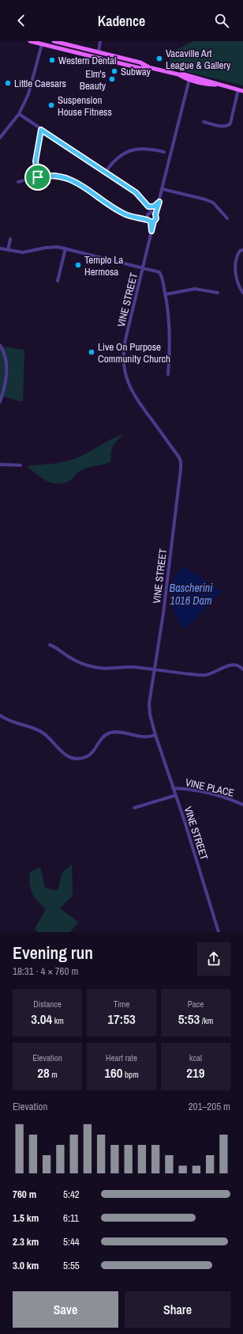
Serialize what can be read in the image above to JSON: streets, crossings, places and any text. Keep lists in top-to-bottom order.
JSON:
{
  "streets": {
    "street": ["VINE STREET", "VINE PLACE"]
  },
  "crossings": [
    ["VINE STREET", "VINE PLACE"]
  ],
  "water": ["Bascherini 1016 Dam"],
  "places": [
    "Vacaville Art League & Gallery",
    "Western Dental",
    "Subway",
    "Elm's Beauty",
    "Little Caesars",
    "Suspension House Fitness",
    "Templo La Hermosa",
    "Live On Purpose Community Church"
  ],
  "page": {
    "header": "Kadence",
    "heading": ["Evening run", "18:31 · 4 × 760 m"],
    "stats": [
      ["Distance", "3.04 km"],
      ["Time", "17:53"],
      ["Pace", "5:53 /km"],
      ["Elevation", "28 m"],
      ["Heart rate", "160 bpm"],
      ["kcal", "219"]
    ],
    "chart": ["Elevation", "201–205 m"],
    "list": [
      {
        "name": "760 m",
        "note": "5:42"
      },
      {
        "name": "1.5 km",
        "note": "6:11"
      },
      {
        "name": "2.3 km",
        "note": "5:44"
      },
      {
        "name": "3.0 km",
        "note": "5:55"
      }
    ],
    "buttons": ["Save", "Share"]
  }
}
